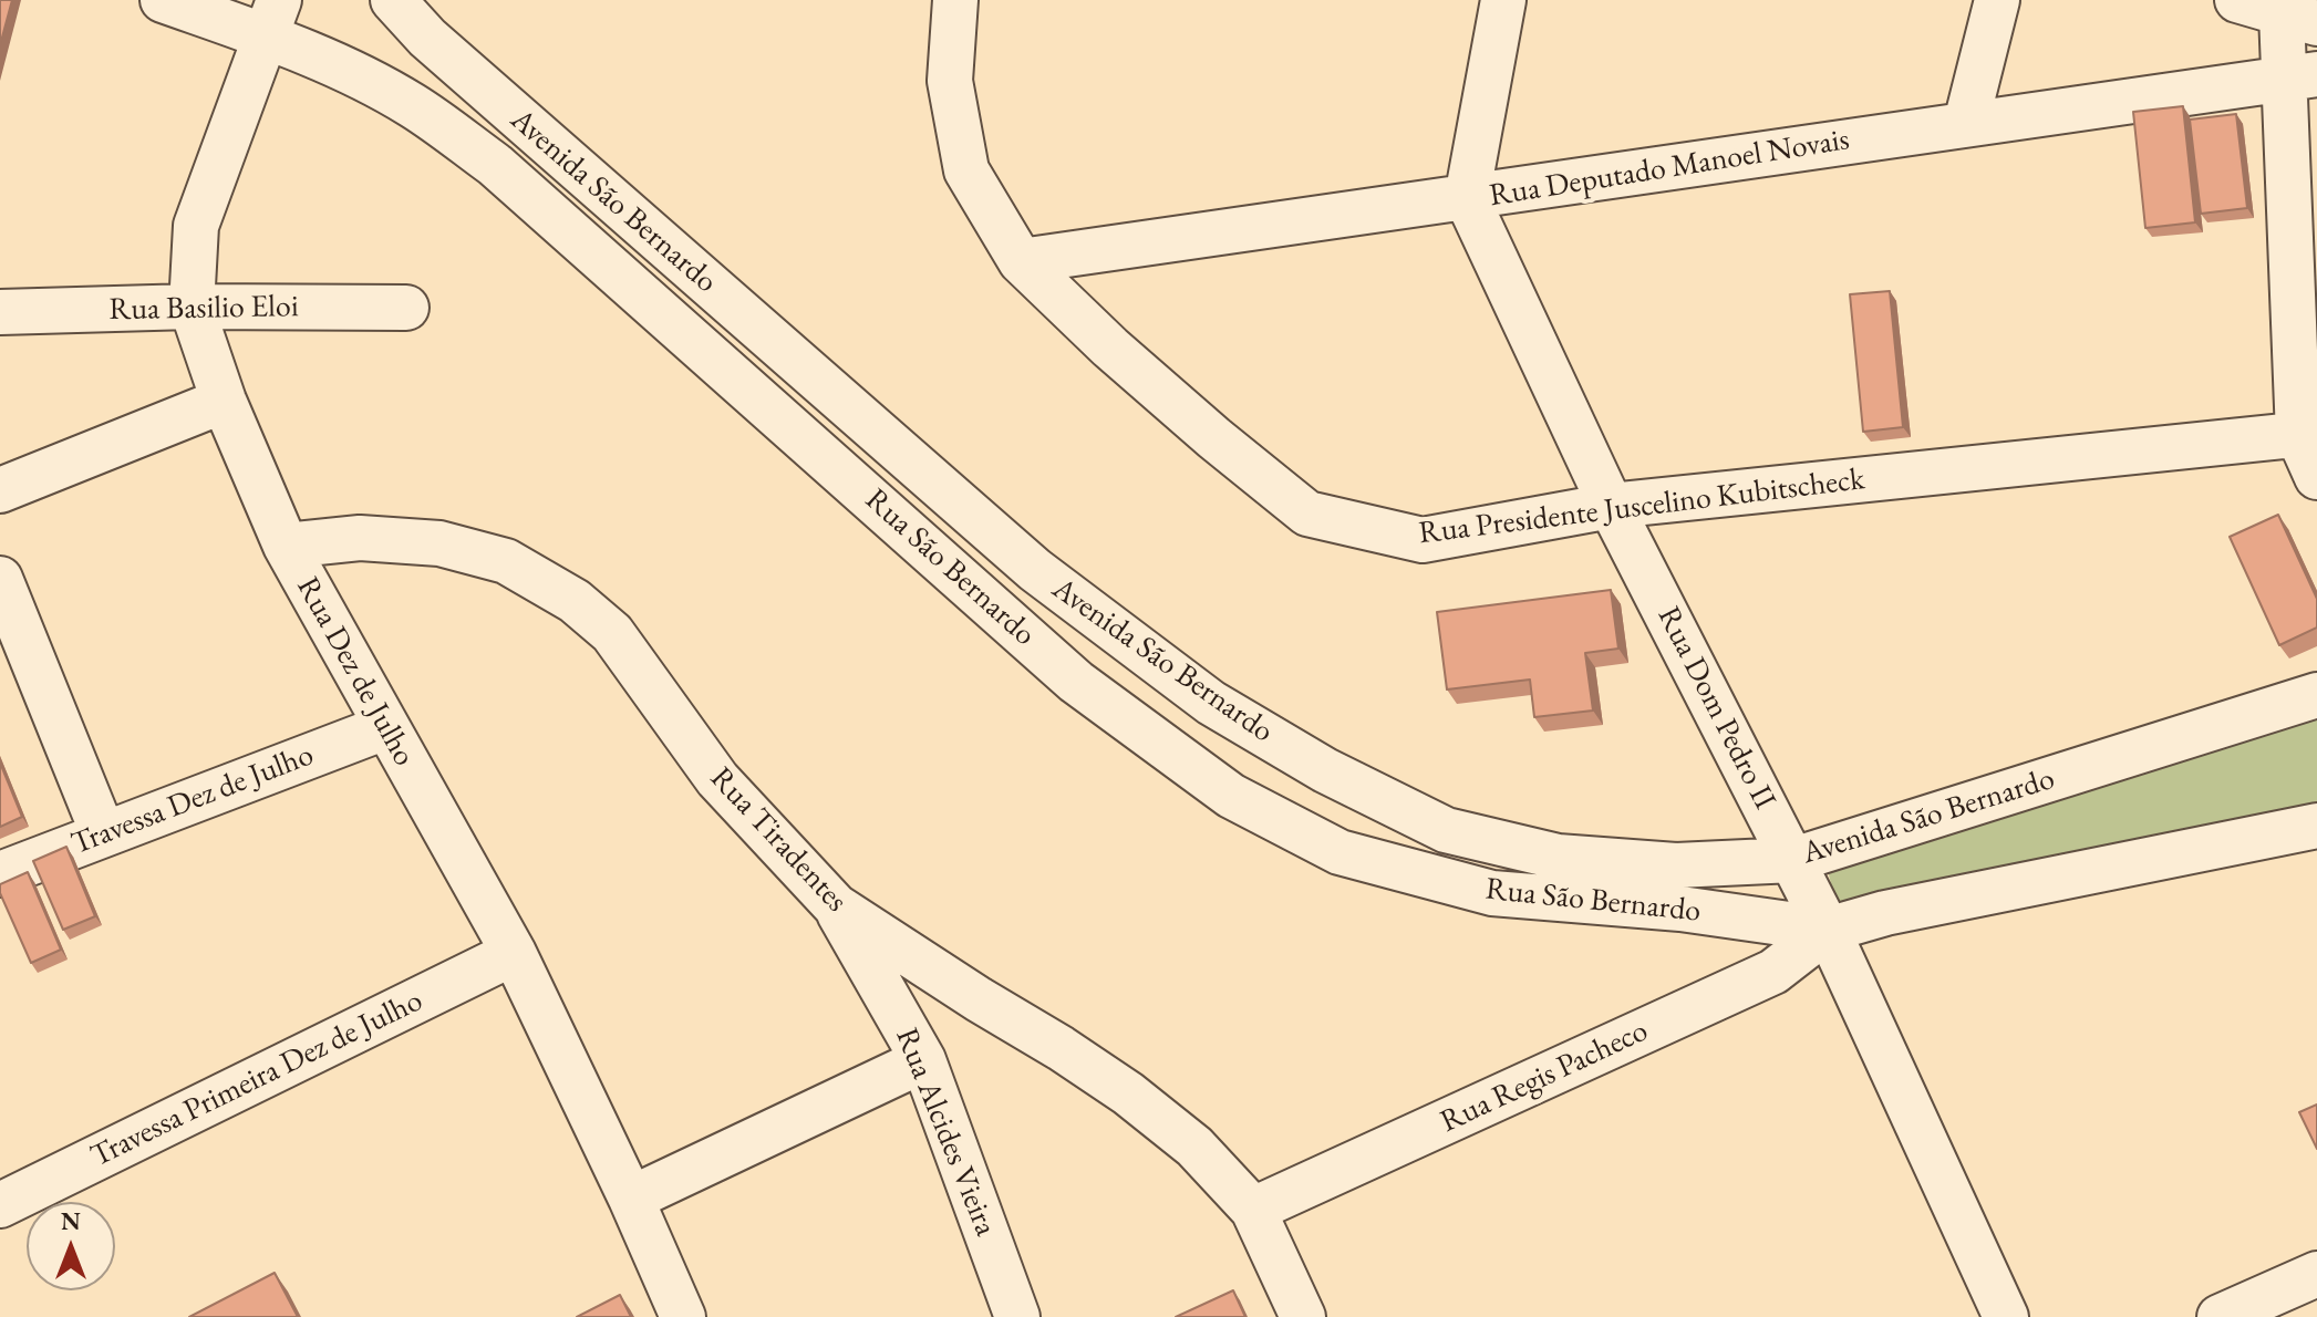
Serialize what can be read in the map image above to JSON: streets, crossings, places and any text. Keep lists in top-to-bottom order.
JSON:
{
  "streets": {
    "street": [
      "Rua Deputado Manoel Novais",
      "Avenida São Bernardo",
      "Rua Basilio Eloi",
      "Rua Presidente Juscelino Kubitscheck",
      "Rua São Bernardo",
      "Rua Dez de Julho",
      "Rua Dom Pedro II",
      "Travessa Dez de Julho",
      "Rua Tiradentes",
      "Rua Regis Pacheco",
      "Travessa Primeira Dez de Julho",
      "Rua Alcides Vieira"
    ]
  },
  "crossings": [
    ["Rua Deputado Manoel Novais", "Rua Presidente Juscelino Kubitscheck"],
    ["Rua Deputado Manoel Novais", "Rua Dom Pedro II"],
    ["Avenida São Bernardo", "Rua Dom Pedro II"],
    ["Rua Basilio Eloi", "Rua Dez de Julho"],
    ["Rua Presidente Juscelino Kubitscheck", "Rua Dom Pedro II"],
    ["Rua São Bernardo", "Rua Dez de Julho"],
    ["Rua São Bernardo", "Rua Dom Pedro II"],
    ["Rua São Bernardo", "Rua Regis Pacheco"],
    ["Rua Dez de Julho", "Travessa Dez de Julho"],
    ["Rua Dez de Julho", "Rua Tiradentes"],
    ["Rua Dez de Julho", "Travessa Primeira Dez de Julho"],
    ["Rua Dom Pedro II", "Rua Regis Pacheco"],
    ["Rua Tiradentes", "Rua Regis Pacheco"],
    ["Rua Tiradentes", "Rua Alcides Vieira"]
  ],
  "north": "top"
}
